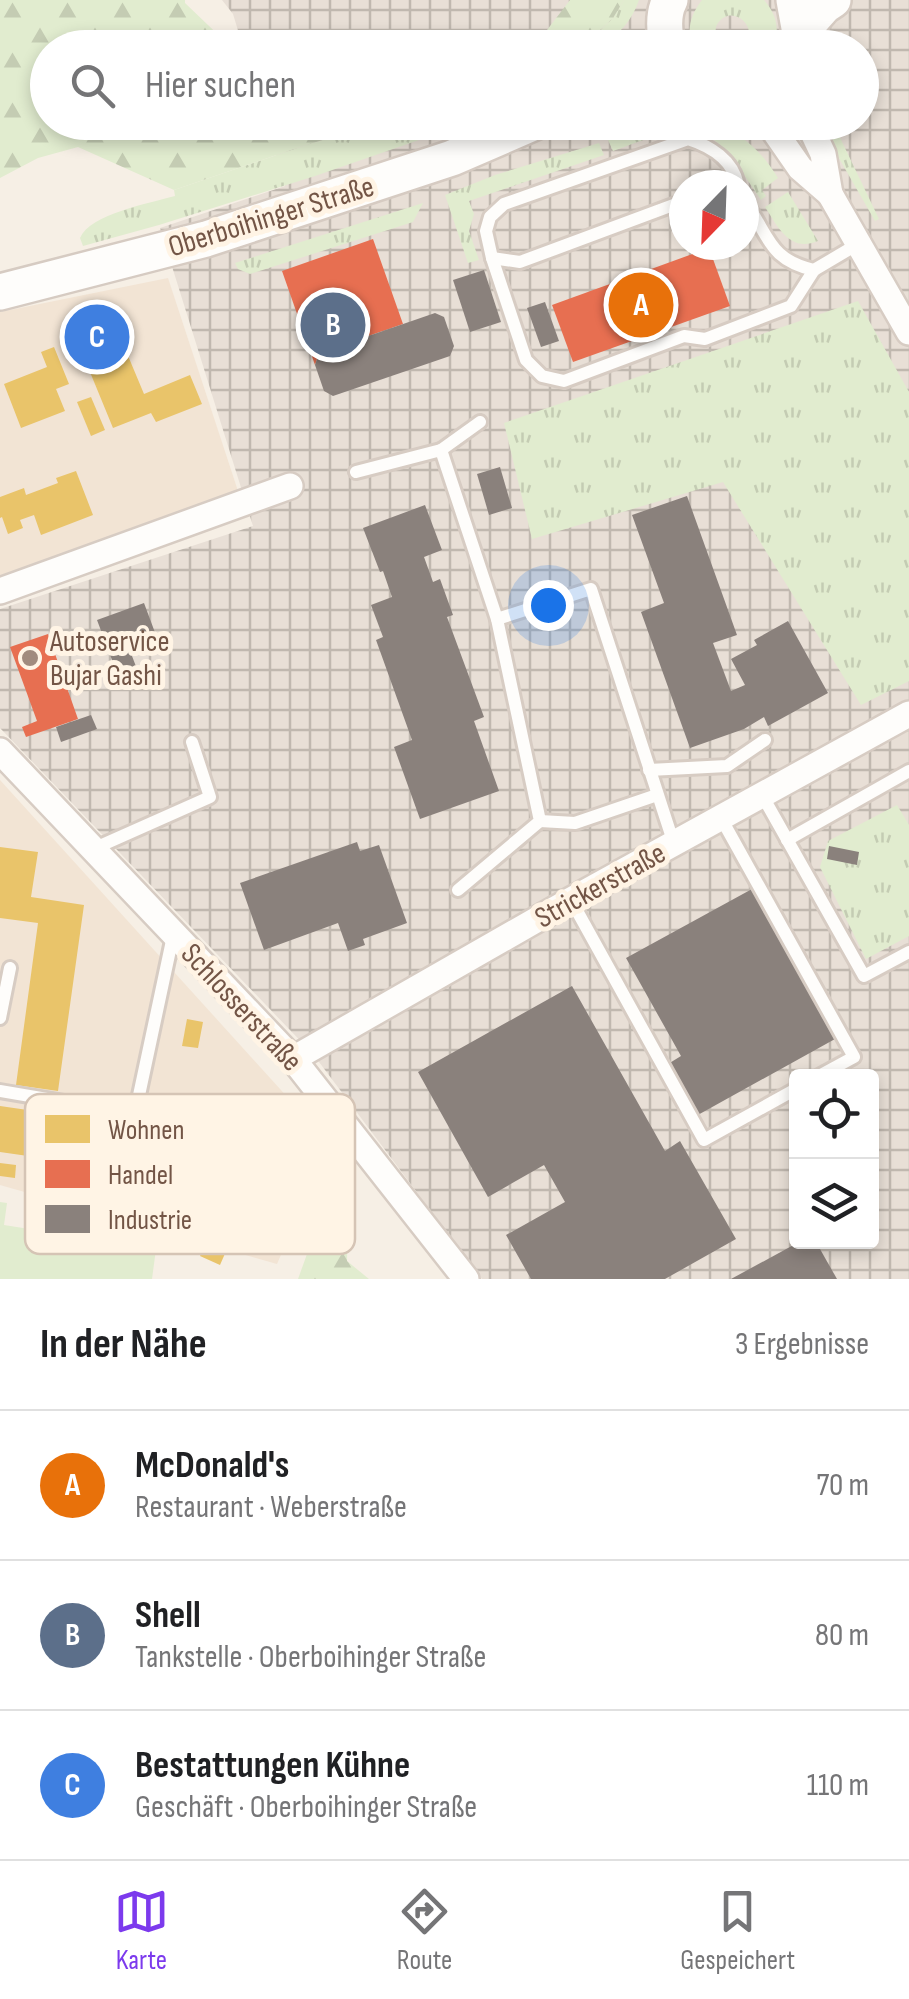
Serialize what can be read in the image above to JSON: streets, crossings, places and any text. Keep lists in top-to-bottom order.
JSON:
{
  "streets": {
    "main road": ["Oberboihinger Straße"],
    "street": ["Strickerstraße", "Schlosserstraße"]
  },
  "crossings": [
    ["Strickerstraße", "Schlosserstraße"]
  ],
  "places": ["Autoservice Bujar Gashi"],
  "legend": ["Wohnen", "Handel", "Industrie"],
  "north": "bottom left",
  "page": {
    "search": "Hier suchen",
    "pins": ["A", "B", "C"],
    "heading": ["In der Nähe", "3 Ergebnisse"],
    "list": [
      {
        "mark": "A",
        "name": "McDonald's",
        "note": "Restaurant · Weberstraße",
        "value": "70 m"
      },
      {
        "mark": "B",
        "name": "Shell",
        "note": "Tankstelle · Oberboihinger Straße",
        "value": "80 m"
      },
      {
        "mark": "C",
        "name": "Bestattungen Kühne",
        "note": "Geschäft · Oberboihinger Straße",
        "value": "110 m"
      }
    ],
    "nav": ["Karte", "Route", "Gespeichert"]
  }
}
